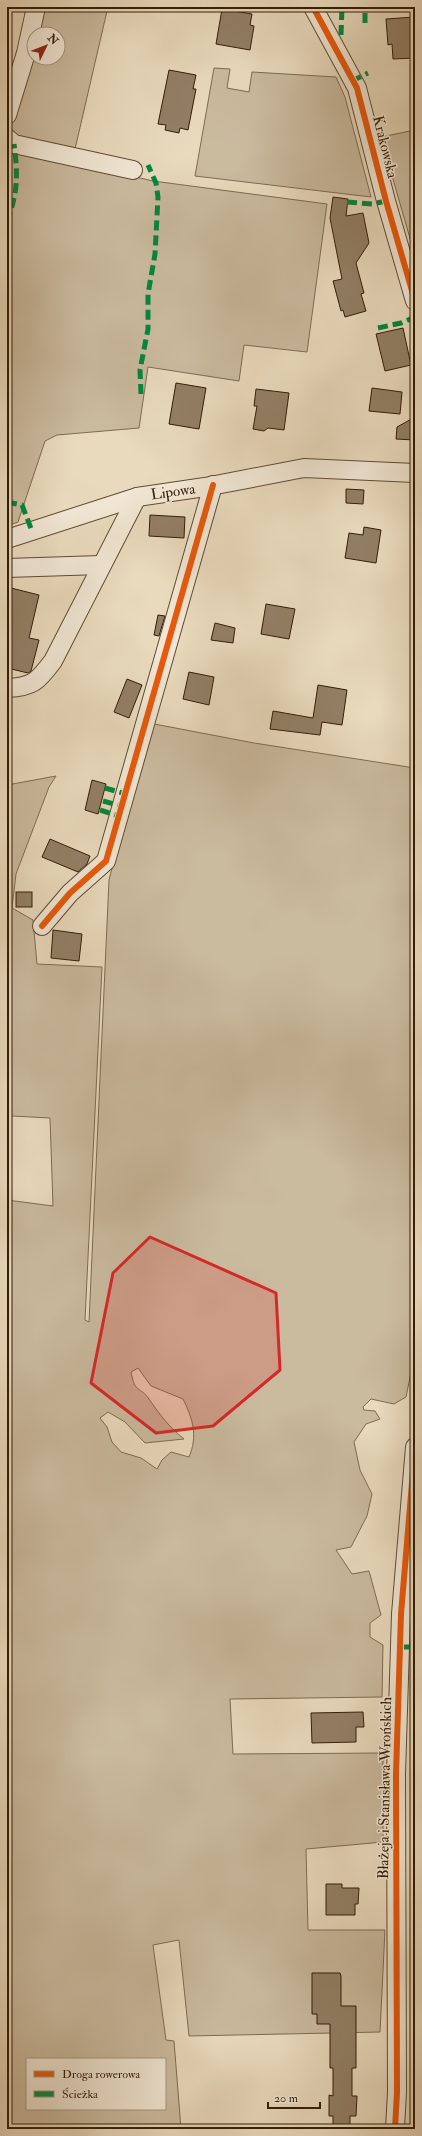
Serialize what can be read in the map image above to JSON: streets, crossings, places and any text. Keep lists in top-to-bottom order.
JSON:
{
  "streets": {
    "street": ["Krakowska", "Lipowa", "Błażeja i Stanisława Wrońskich"]
  },
  "legend": ["Droga rowerowa", "Ścieżka"],
  "scale_bar": "20 m",
  "north": "top right"
}
